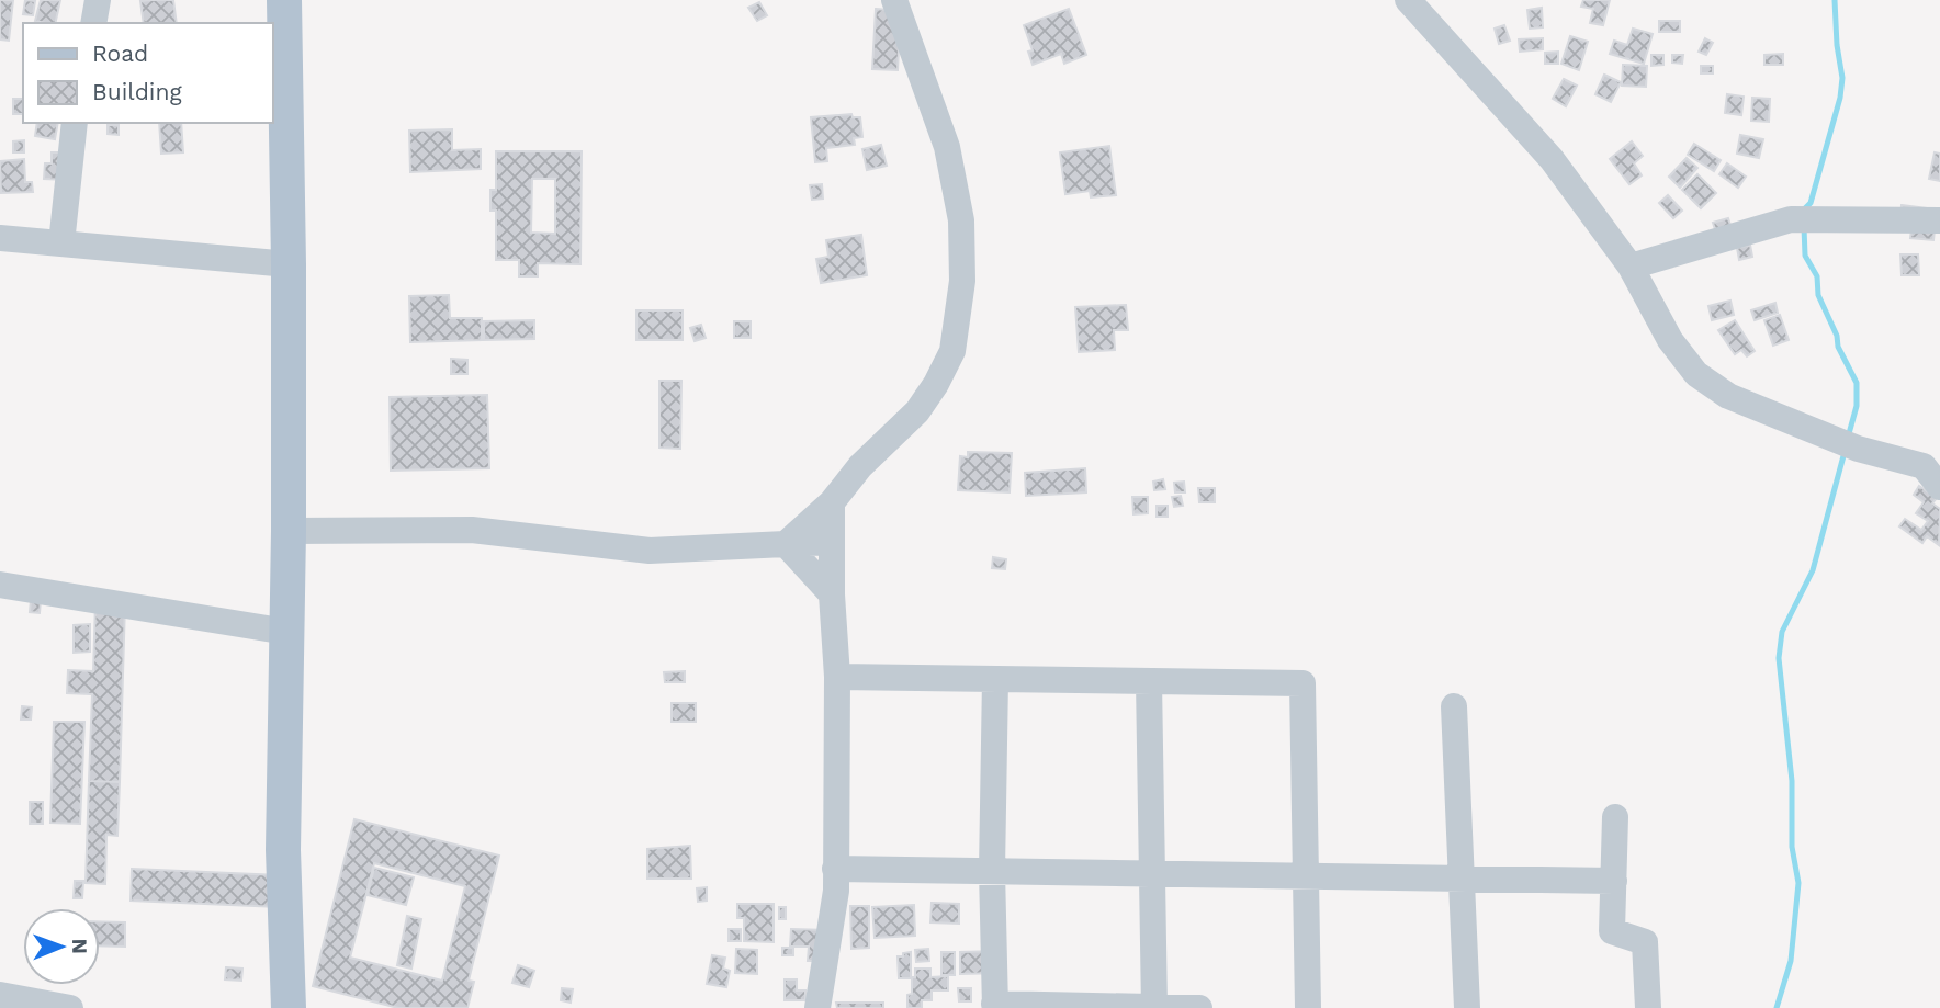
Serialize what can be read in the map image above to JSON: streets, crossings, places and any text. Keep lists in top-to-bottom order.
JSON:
{
  "legend": ["Road", "Building"],
  "north": "right"
}
